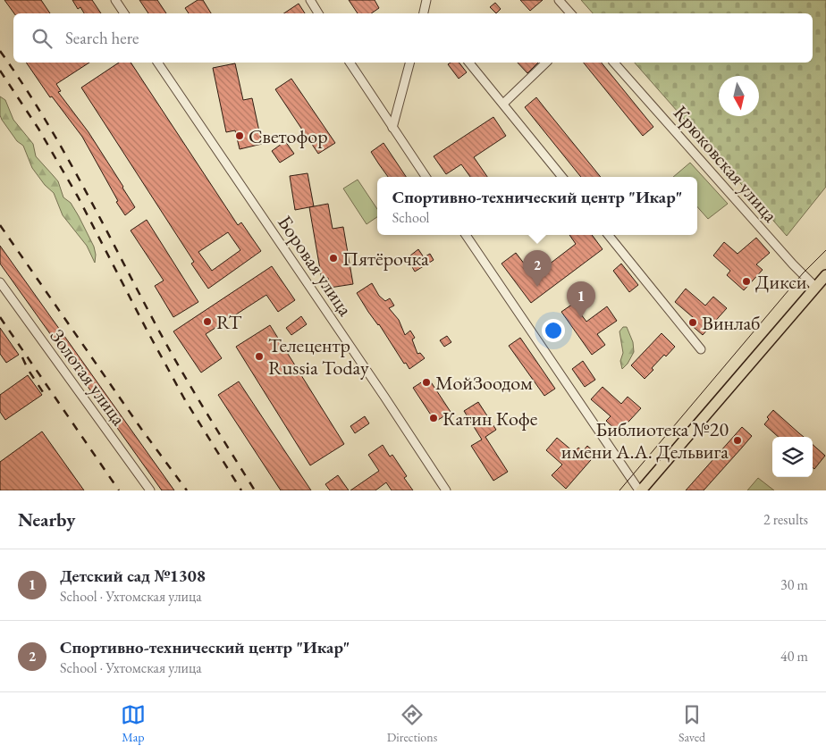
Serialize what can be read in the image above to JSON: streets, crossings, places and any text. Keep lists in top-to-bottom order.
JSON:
{
  "streets": {
    "street": ["Крюковская улица", "Боровая улица", "Золотая улица"]
  },
  "places": [
    "Светофор",
    "Пятёрочка",
    "Дикси",
    "RT",
    "Винлаб",
    "Телецентр Russia Today",
    "МойЗоодом",
    "Катин Кофе",
    "Библиотека №20 имени А.А. Дельвига"
  ],
  "north": "bottom",
  "page": {
    "search": "Search here",
    "popup": ["Спортивно-технический центр \"Икар\"", "School"],
    "pins": ["2", "1"],
    "heading": ["Nearby", "2 results"],
    "list": [
      {
        "mark": "1",
        "name": "Детский сад №1308",
        "note": "School · Ухтомская улица",
        "value": "30 m"
      },
      {
        "mark": "2",
        "name": "Спортивно-технический центр \"Икар\"",
        "note": "School · Ухтомская улица",
        "value": "40 m"
      }
    ],
    "nav": ["Map", "Directions", "Saved"]
  }
}
